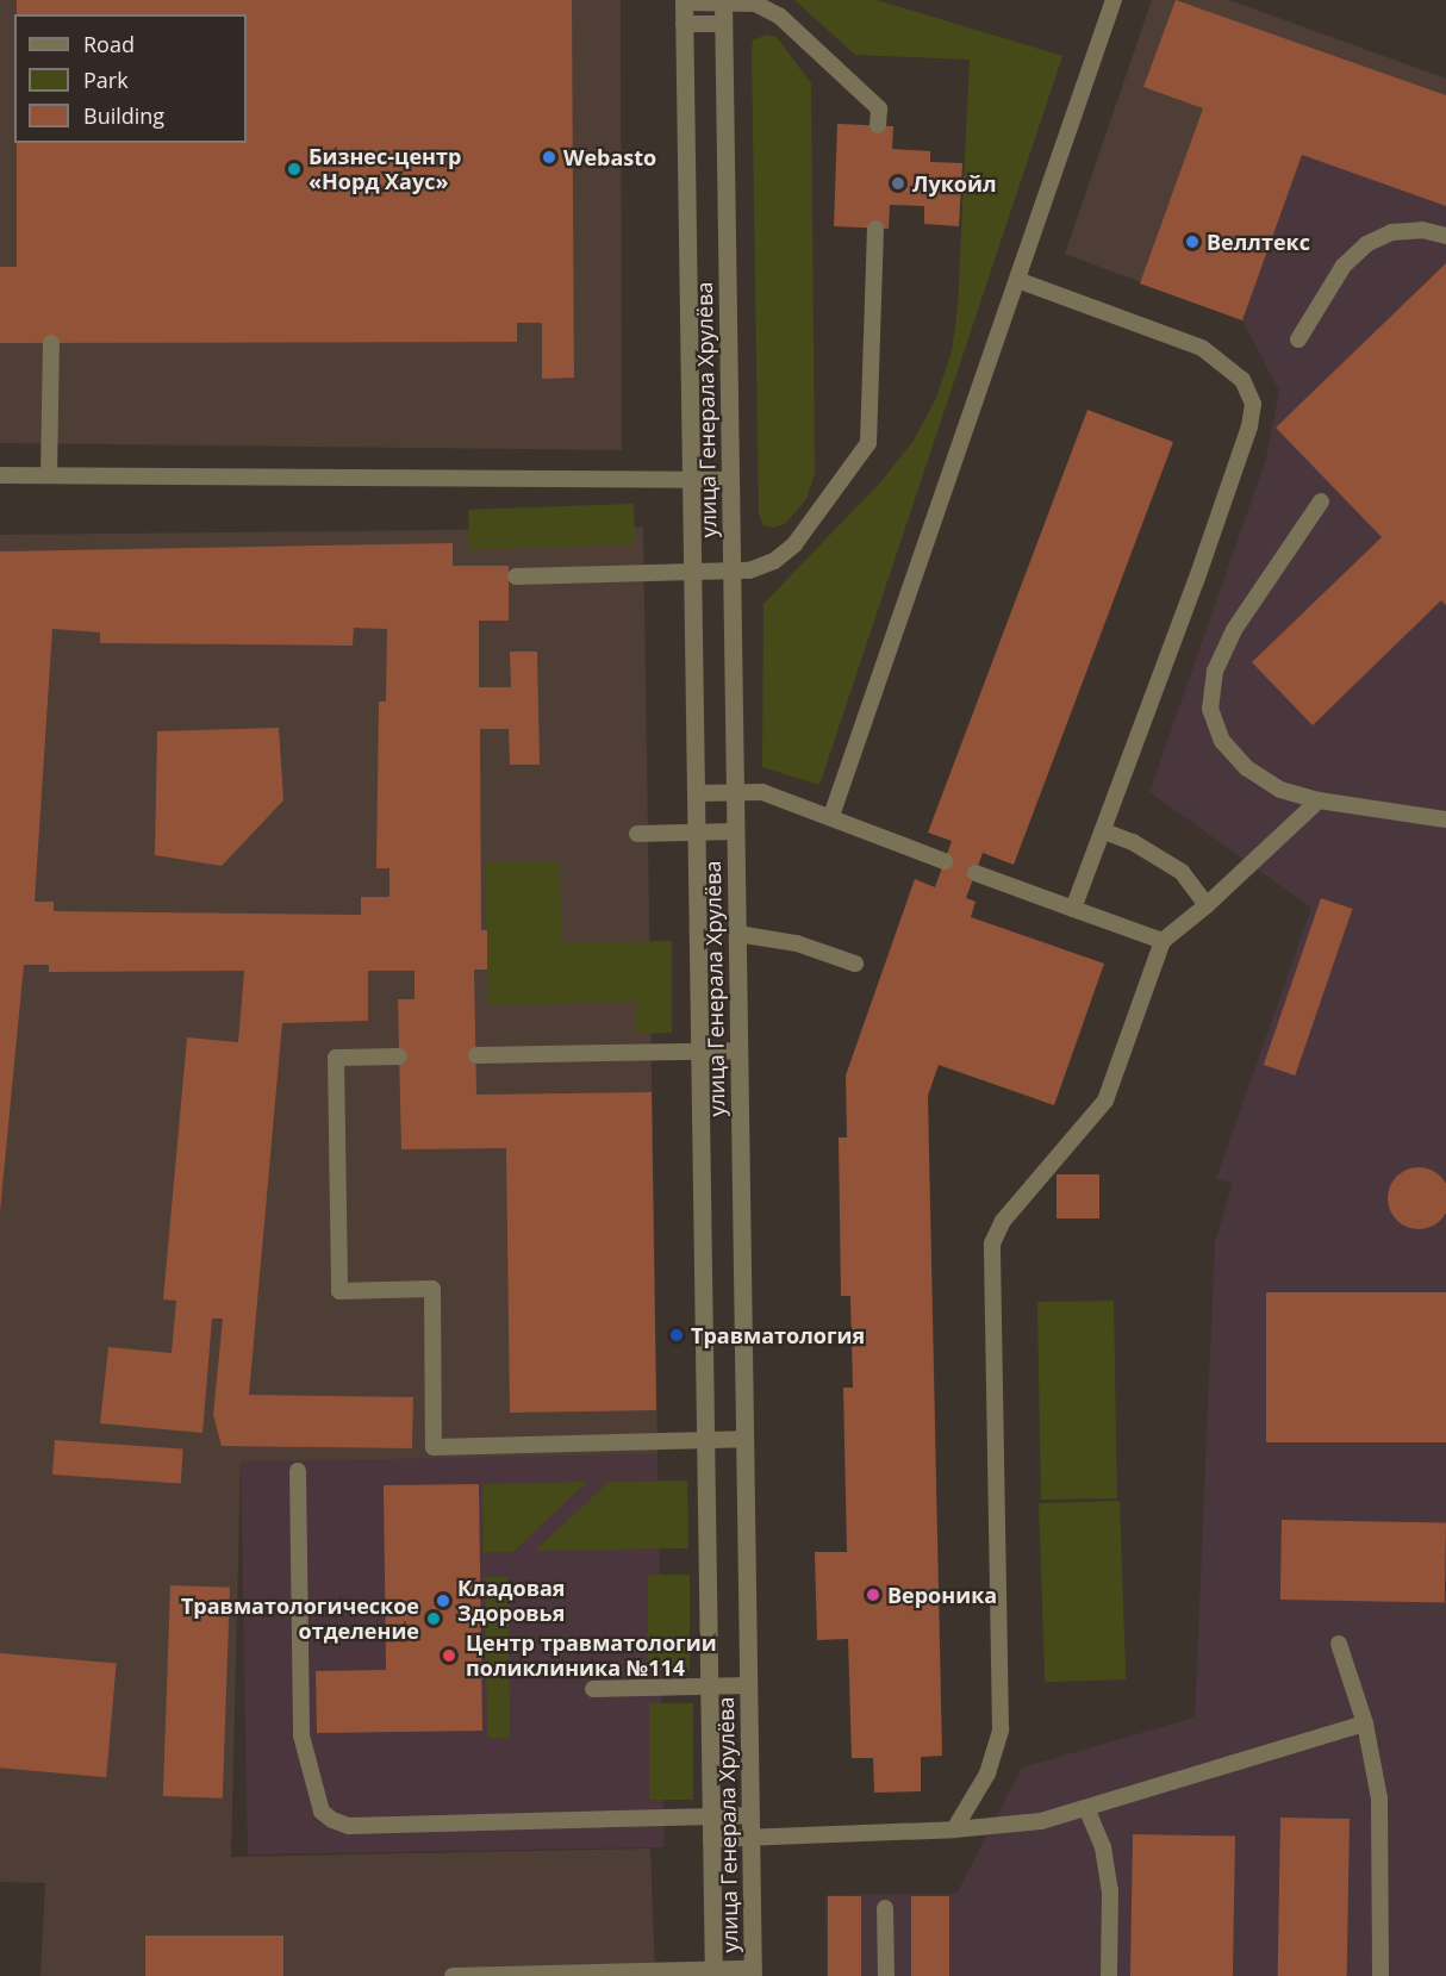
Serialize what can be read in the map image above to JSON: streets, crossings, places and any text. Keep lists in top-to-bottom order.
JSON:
{
  "streets": {
    "street": ["улица Генерала Хрулёва"]
  },
  "places": [
    "Webasto",
    "Бизнес-центр «Норд Хаус»",
    "Лукойл",
    "Веллтекс",
    "Травматология",
    "Вероника",
    "Кладовая Здоровья",
    "Травматологическое отделение",
    "Центр травматологии поликлиника №114"
  ],
  "legend": ["Road", "Park", "Building"]
}
